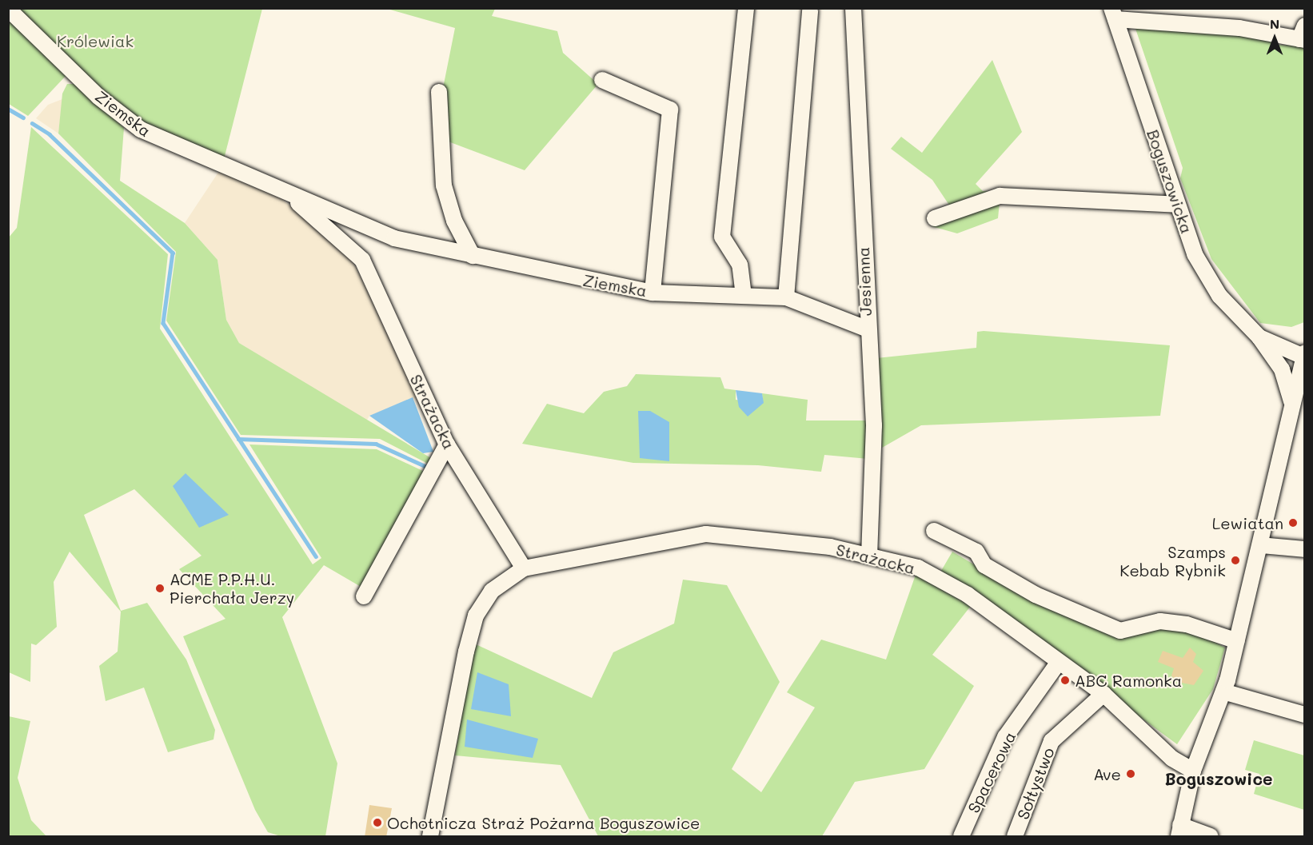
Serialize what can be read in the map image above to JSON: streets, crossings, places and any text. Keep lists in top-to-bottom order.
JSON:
{
  "streets": {
    "street": [
      "Ziemska",
      "Boguszowicka",
      "Jesienna",
      "Strażacka",
      "Spacerowa",
      "Sołtystwo"
    ]
  },
  "crossings": [
    ["Ziemska", "Jesienna"],
    ["Ziemska", "Strażacka"],
    ["Jesienna", "Strażacka"],
    ["Strażacka", "Spacerowa"],
    ["Strażacka", "Sołtystwo"]
  ],
  "districts": ["Boguszowice"],
  "parks": ["Królewiak"],
  "places": [
    "Lewiatan",
    "Szamps Kebab Rybnik",
    "ACME P.P.H.U. Pierchała Jerzy",
    "ABC Ramonka",
    "Ave",
    "Ochotnicza Straż Pożarna Boguszowice"
  ],
  "north": "top"
}
